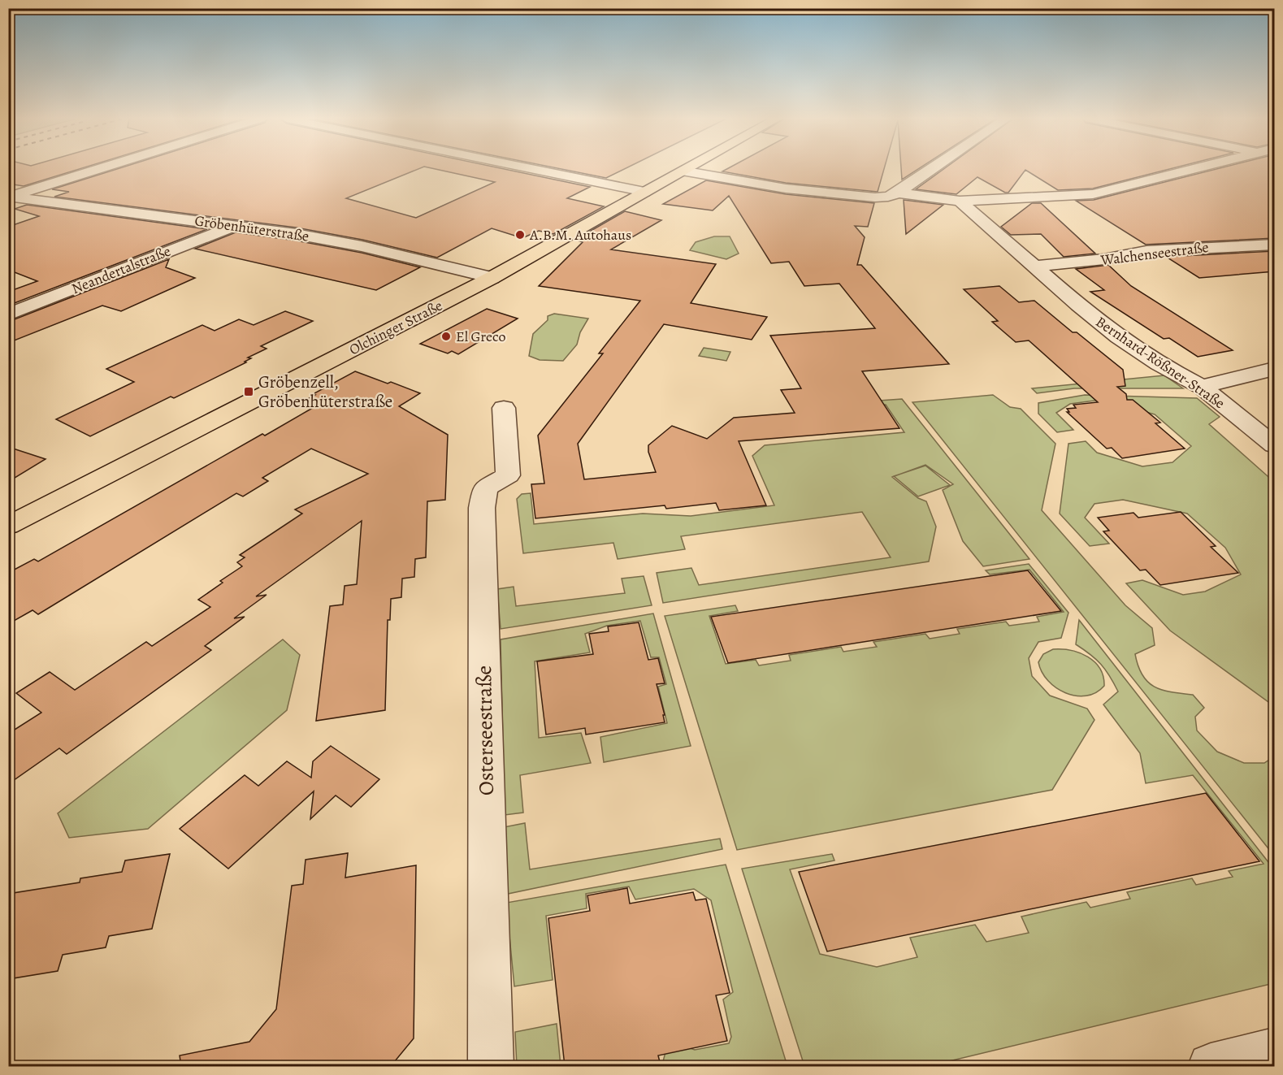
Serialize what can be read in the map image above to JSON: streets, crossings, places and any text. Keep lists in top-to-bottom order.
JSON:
{
  "streets": {
    "main road": ["Olchinger Straße"],
    "street": [
      "Gröbenhüterstraße",
      "Walchenseestraße",
      "Neandertalstraße",
      "Bernhard-Rößner-Straße",
      "Osterseestraße"
    ]
  },
  "crossings": [
    ["Gröbenhüterstraße", "Neandertalstraße"],
    ["Gröbenhüterstraße", "Olchinger Straße"],
    ["Walchenseestraße", "Bernhard-Rößner-Straße"]
  ],
  "places": {
    "other": ["A.B.M. Autohaus", "El Greco"],
    "transit": ["Gröbenzell, Gröbenhüterstraße"]
  }
}
